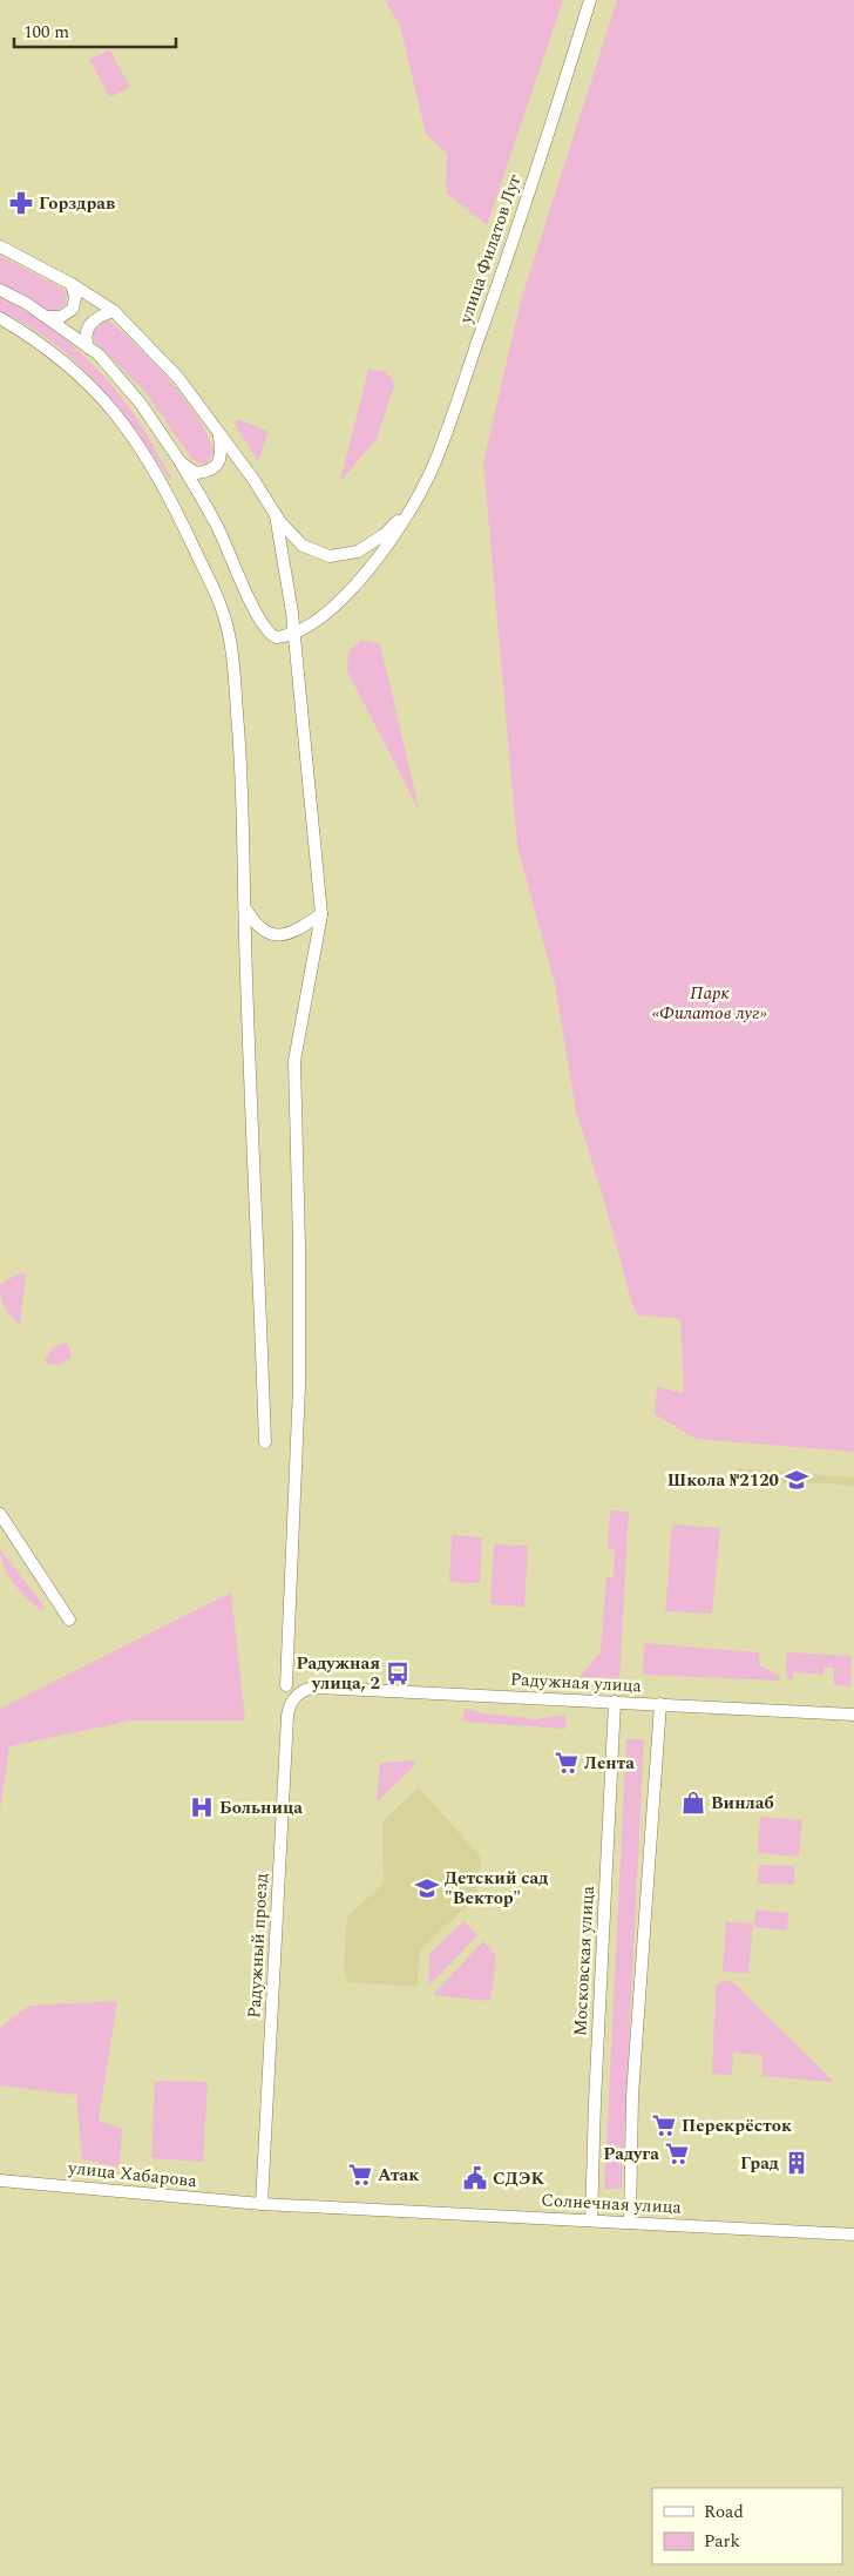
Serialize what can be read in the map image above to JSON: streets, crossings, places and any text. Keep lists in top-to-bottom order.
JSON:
{
  "streets": {
    "street": [
      "улица Филатов Луг",
      "Радужная улица",
      "Радужный проезд",
      "Московская улица",
      "улица Хабарова",
      "Солнечная улица"
    ]
  },
  "crossings": [
    ["Радужная улица", "Радужный проезд"],
    ["Радужная улица", "Московская улица"],
    ["Радужный проезд", "улица Хабарова"],
    ["Радужный проезд", "Солнечная улица"],
    ["Московская улица", "Солнечная улица"],
    ["улица Хабарова", "Солнечная улица"]
  ],
  "parks": ["Парк «Филатов луг»"],
  "places": {
    "pharmacy": ["Горздрав"],
    "school or university": ["Школа №2120", "Детский сад \"Вектор\""],
    "bus stop": ["Радужная улица, 2"],
    "supermarket": [
      "Лента",
      "Перекрёсток",
      "Радуга",
      "Атак"
    ],
    "shop": ["Винлаб"],
    "hospital": ["Больница"],
    "building": ["Град"],
    "public building": ["СДЭК"]
  },
  "legend": ["Road", "Park"],
  "scale_bar": "100 m"
}
